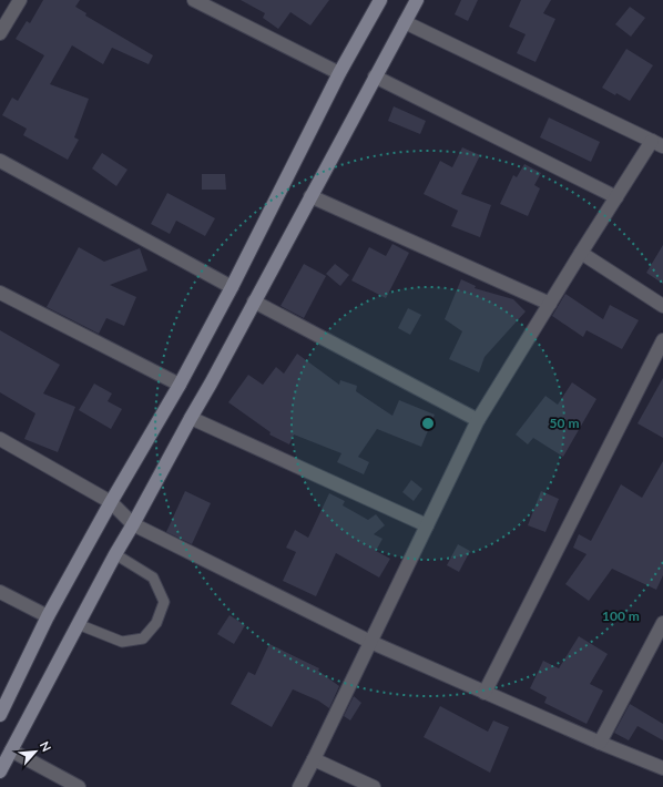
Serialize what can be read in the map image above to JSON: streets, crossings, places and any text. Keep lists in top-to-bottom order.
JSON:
{
  "north": "top right",
  "rings": ["50 m", "100 m"]
}
